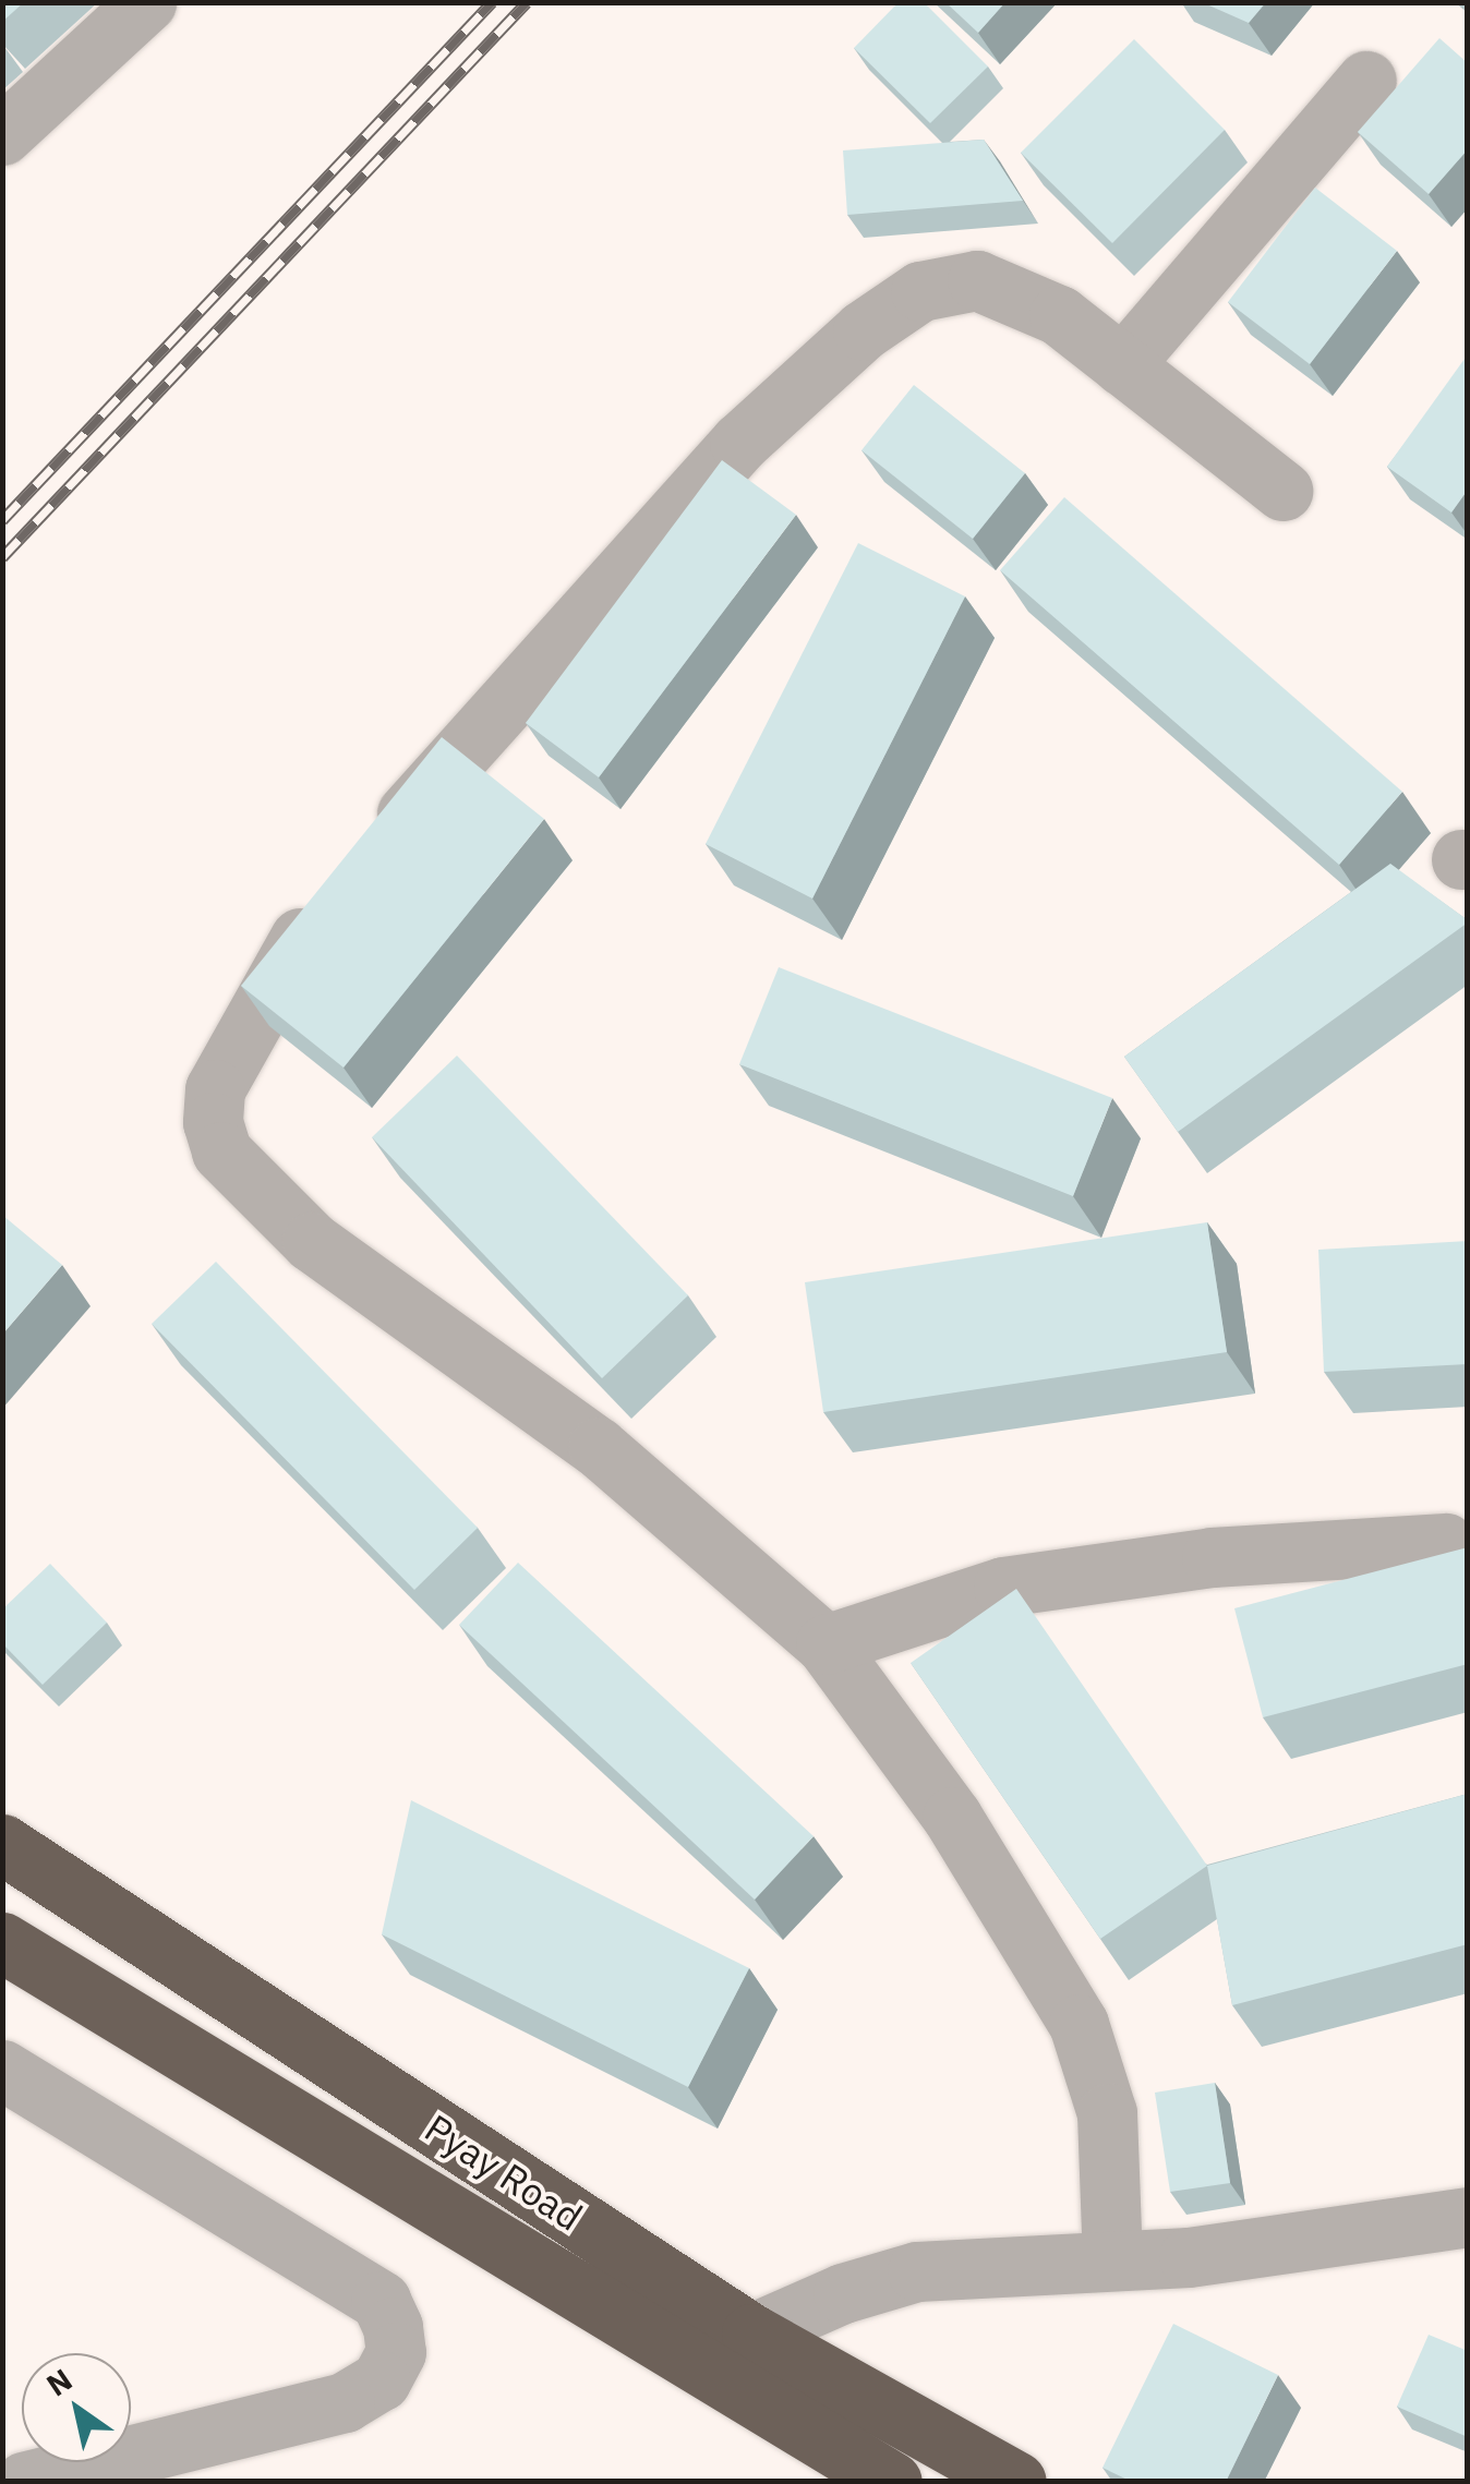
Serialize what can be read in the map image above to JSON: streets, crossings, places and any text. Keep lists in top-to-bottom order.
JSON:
{
  "streets": {
    "highway": ["Pyay Road"]
  },
  "north": "top left"
}
